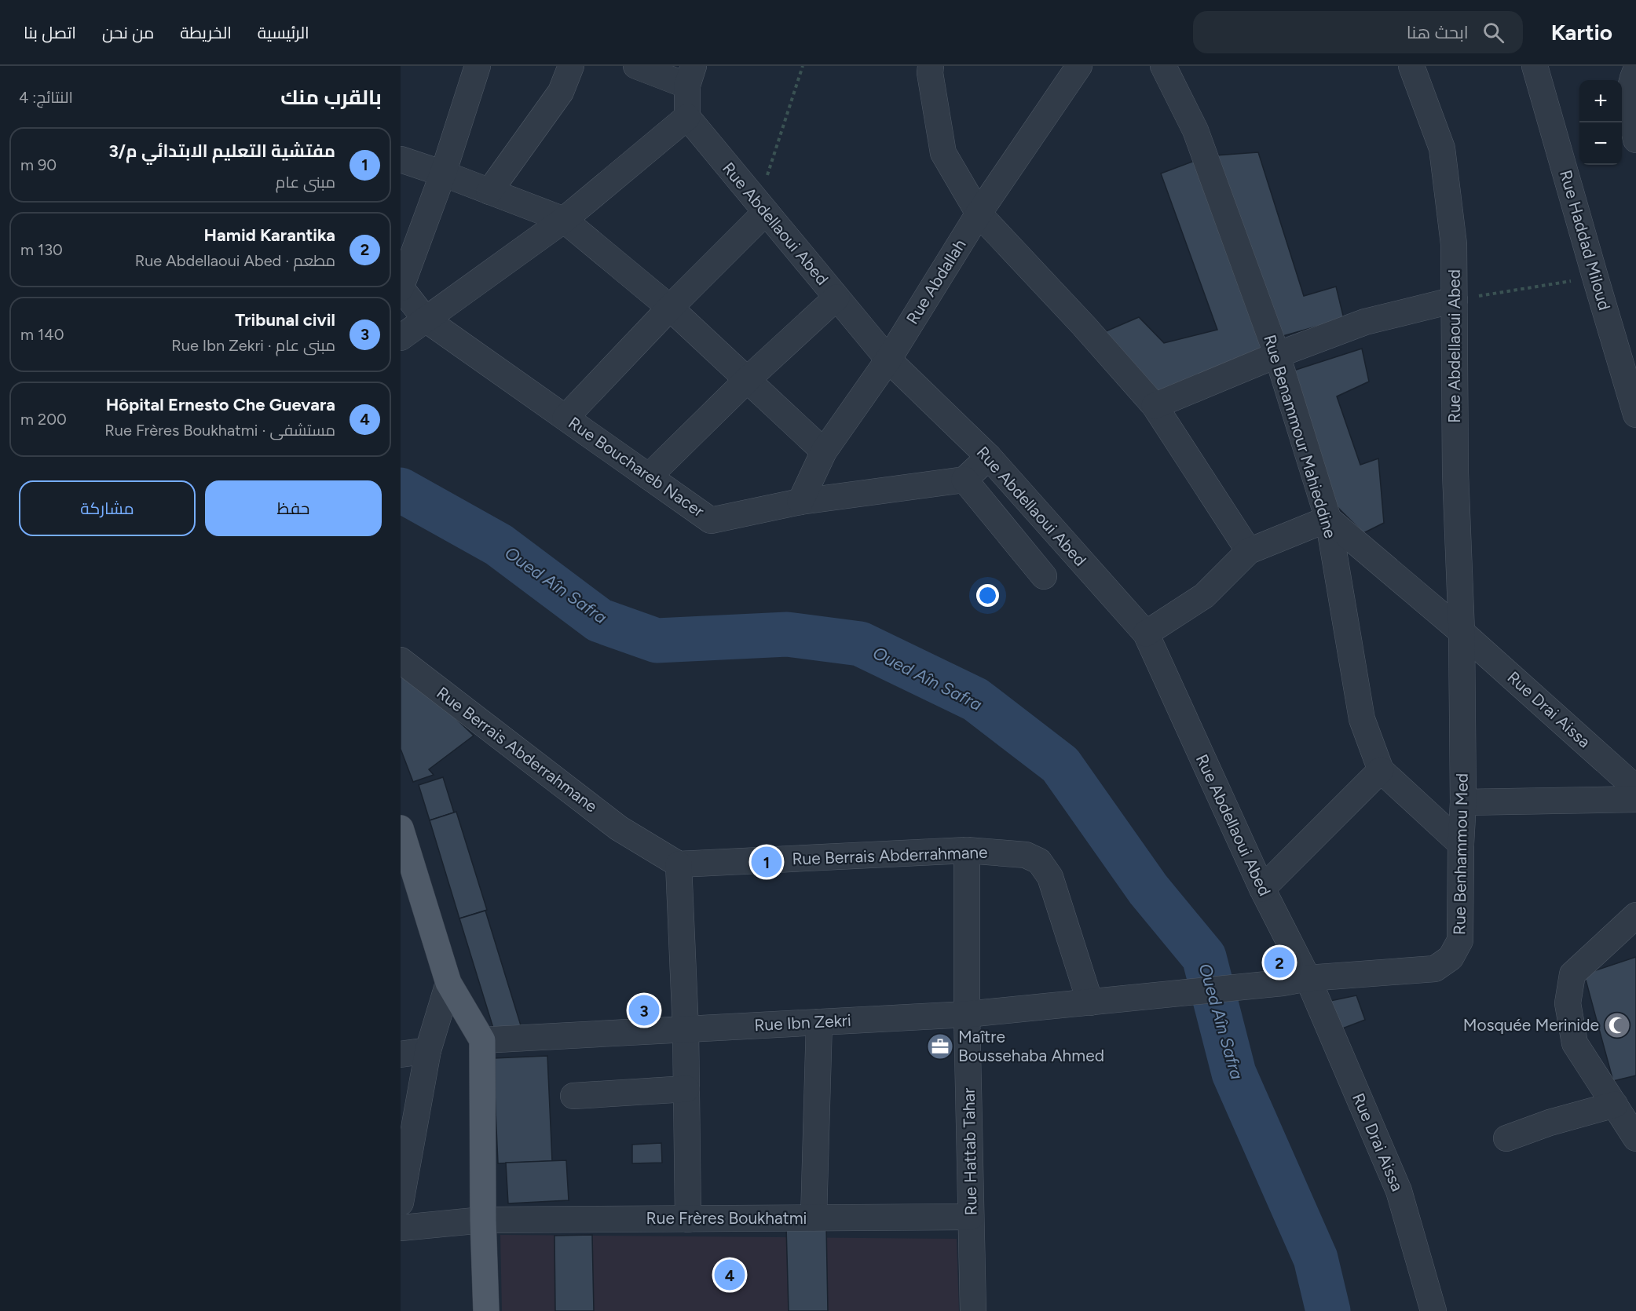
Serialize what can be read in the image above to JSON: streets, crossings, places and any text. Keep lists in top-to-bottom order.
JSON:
{
  "streets": {
    "street": [
      "Rue Abdellaoui Abed",
      "Rue Haddad Miloud",
      "Rue Abdallah",
      "Rue Benammour Mahieddine",
      "Rue Bouchareb Nacer",
      "Rue Drai Aissa",
      "Rue Berrais Abderrahmane",
      "Rue Benhammou Med",
      "Rue Ibn Zekri",
      "Rue Hattab Tahar",
      "Rue Frères Boukhatmi"
    ]
  },
  "crossings": [
    ["Rue Abdellaoui Abed", "Rue Abdallah"],
    ["Rue Abdellaoui Abed", "Rue Drai Aissa"],
    ["Rue Abdellaoui Abed", "Rue Benhammou Med"],
    ["Rue Abdallah", "Rue Bouchareb Nacer"],
    ["Rue Benammour Mahieddine", "Rue Drai Aissa"],
    ["Rue Benammour Mahieddine", "Rue Benhammou Med"],
    ["Rue Drai Aissa", "Rue Benhammou Med"],
    ["Rue Berrais Abderrahmane", "Rue Ibn Zekri"],
    ["Rue Berrais Abderrahmane", "Rue Hattab Tahar"],
    ["Rue Benhammou Med", "Rue Ibn Zekri"],
    ["Rue Ibn Zekri", "Rue Hattab Tahar"],
    ["Rue Hattab Tahar", "Rue Frères Boukhatmi"]
  ],
  "water": ["Oued Aîn Safra"],
  "places": {
    "mosque": ["Mosquée Merinide"],
    "office": ["Maître Boussehaba Ahmed"]
  },
  "page": {
    "header": "Kartio",
    "search": "ابحث هنا",
    "nav": [
      "الرئيسية",
      "الخريطة",
      "من نحن",
      "اتصل بنا"
    ],
    "heading": ["بالقرب منك", "النتائج: 4"],
    "map_buttons": ["+", "−"],
    "list": [
      {
        "mark": "1",
        "name": "مفتشية التعليم الابتدائي م/3",
        "note": "مبنى عام",
        "value": "90 m"
      },
      {
        "mark": "2",
        "name": "Hamid Karantika",
        "note": "مطعم · Rue Abdellaoui Abed",
        "value": "130 m"
      },
      {
        "mark": "3",
        "name": "Tribunal civil",
        "note": "مبنى عام · Rue Ibn Zekri",
        "value": "140 m"
      },
      {
        "mark": "4",
        "name": "Hôpital Ernesto Che Guevara",
        "note": "مستشفى · Rue Frères Boukhatmi",
        "value": "200 m"
      }
    ],
    "buttons": ["حفظ", "مشاركة"],
    "pins": [
      "1",
      "2",
      "3",
      "4"
    ]
  }
}
